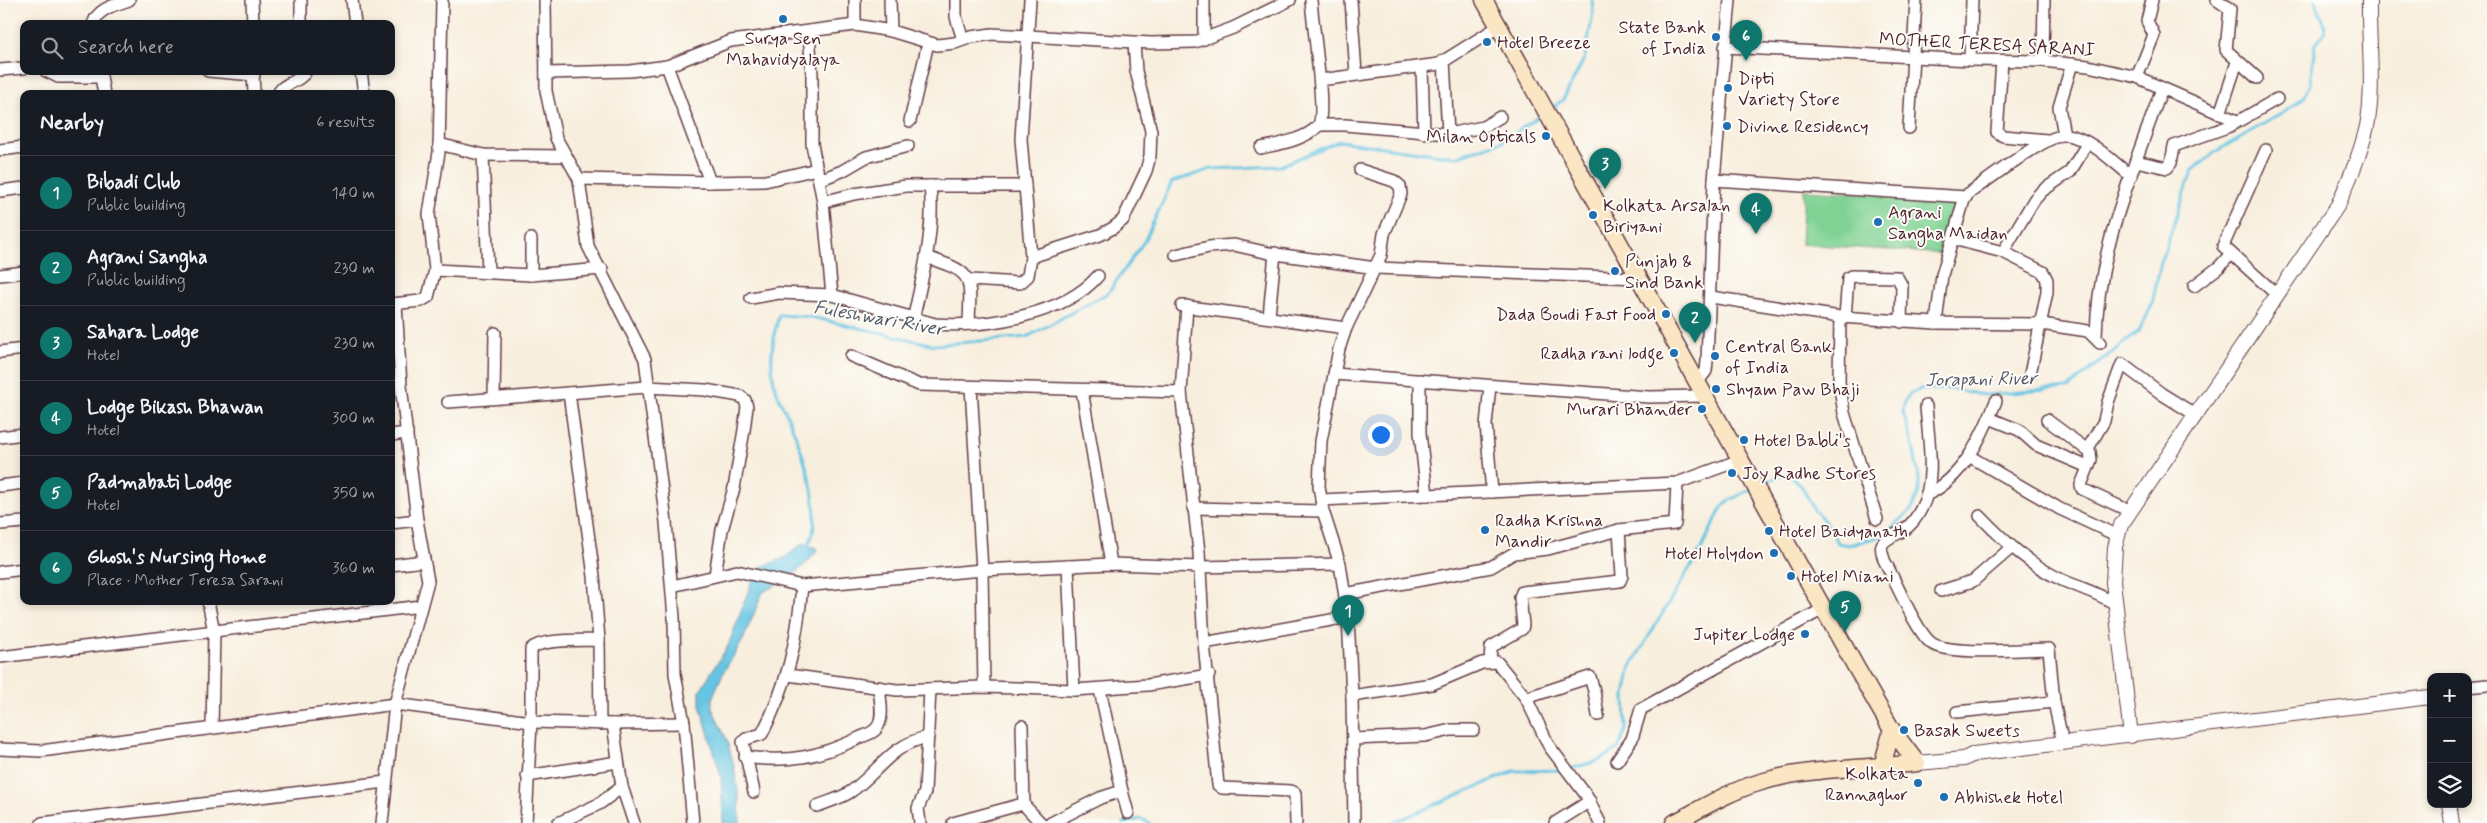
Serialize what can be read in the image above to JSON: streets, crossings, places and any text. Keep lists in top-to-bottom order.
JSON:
{
  "streets": {
    "street": ["MOTHER TERESA SARANI"]
  },
  "water": ["Fuleshwari River", "Jorapani River"],
  "places": [
    "Surya Sen Mahavidyalaya",
    "State Bank of India",
    "Hotel Breeze",
    "Dipti Variety Store",
    "Divine Residency",
    "Milan Opticals",
    "Kolkata Arsalan Biriyani",
    "Agrani Sangha Maidan",
    "Punjab & Sind Bank",
    "Dada Boudi Fast Food",
    "Radha rani lodge",
    "Central Bank of India",
    "Shyam Paw Bhaji",
    "Murari Bhander",
    "Hotel Babli's",
    "Joy Radhe Stores",
    "Radha Krishna Mandir",
    "Hotel Baidyanath",
    "Hotel Holydon",
    "Hotel Miami",
    "Jupiter Lodge",
    "Basak Sweets",
    "Kolkata Rannaghor",
    "Abhishek Hotel"
  ],
  "page": {
    "pins": [
      "6",
      "3",
      "4",
      "2",
      "5",
      "1"
    ],
    "search": "Search here",
    "heading": ["Nearby", "6 results"],
    "list": [
      {
        "mark": "1",
        "name": "Bibadi Club",
        "note": "Public building",
        "value": "140 m"
      },
      {
        "mark": "2",
        "name": "Agrani Sangha",
        "note": "Public building",
        "value": "230 m"
      },
      {
        "mark": "3",
        "name": "Sahara Lodge",
        "note": "Hotel",
        "value": "230 m"
      },
      {
        "mark": "4",
        "name": "Lodge Bikash Bhawan",
        "note": "Hotel",
        "value": "300 m"
      },
      {
        "mark": "5",
        "name": "Padmabati Lodge",
        "note": "Hotel",
        "value": "350 m"
      },
      {
        "mark": "6",
        "name": "Ghosh's Nursing Home",
        "note": "Place · Mother Teresa Sarani",
        "value": "360 m"
      }
    ],
    "map_buttons": ["+", "−"]
  }
}
